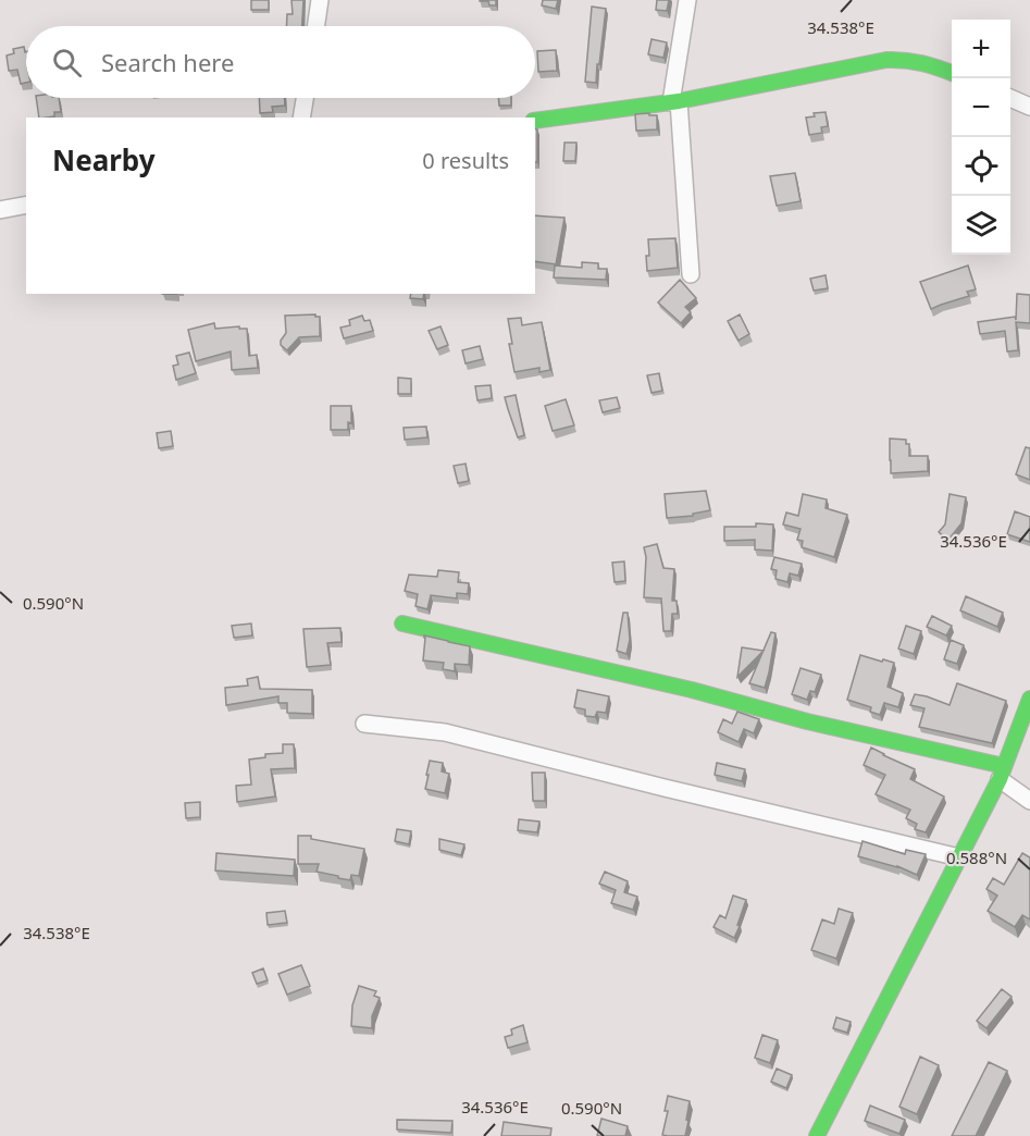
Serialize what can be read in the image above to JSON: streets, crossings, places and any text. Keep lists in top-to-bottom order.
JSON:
{
  "page": {
    "map_buttons": ["+", "−"],
    "search": "Search here",
    "heading": ["Nearby", "0 results"]
  },
  "coordinates": [
    "34.538°E",
    "34.536°E",
    "0.590°N",
    "0.588°N"
  ]
}
